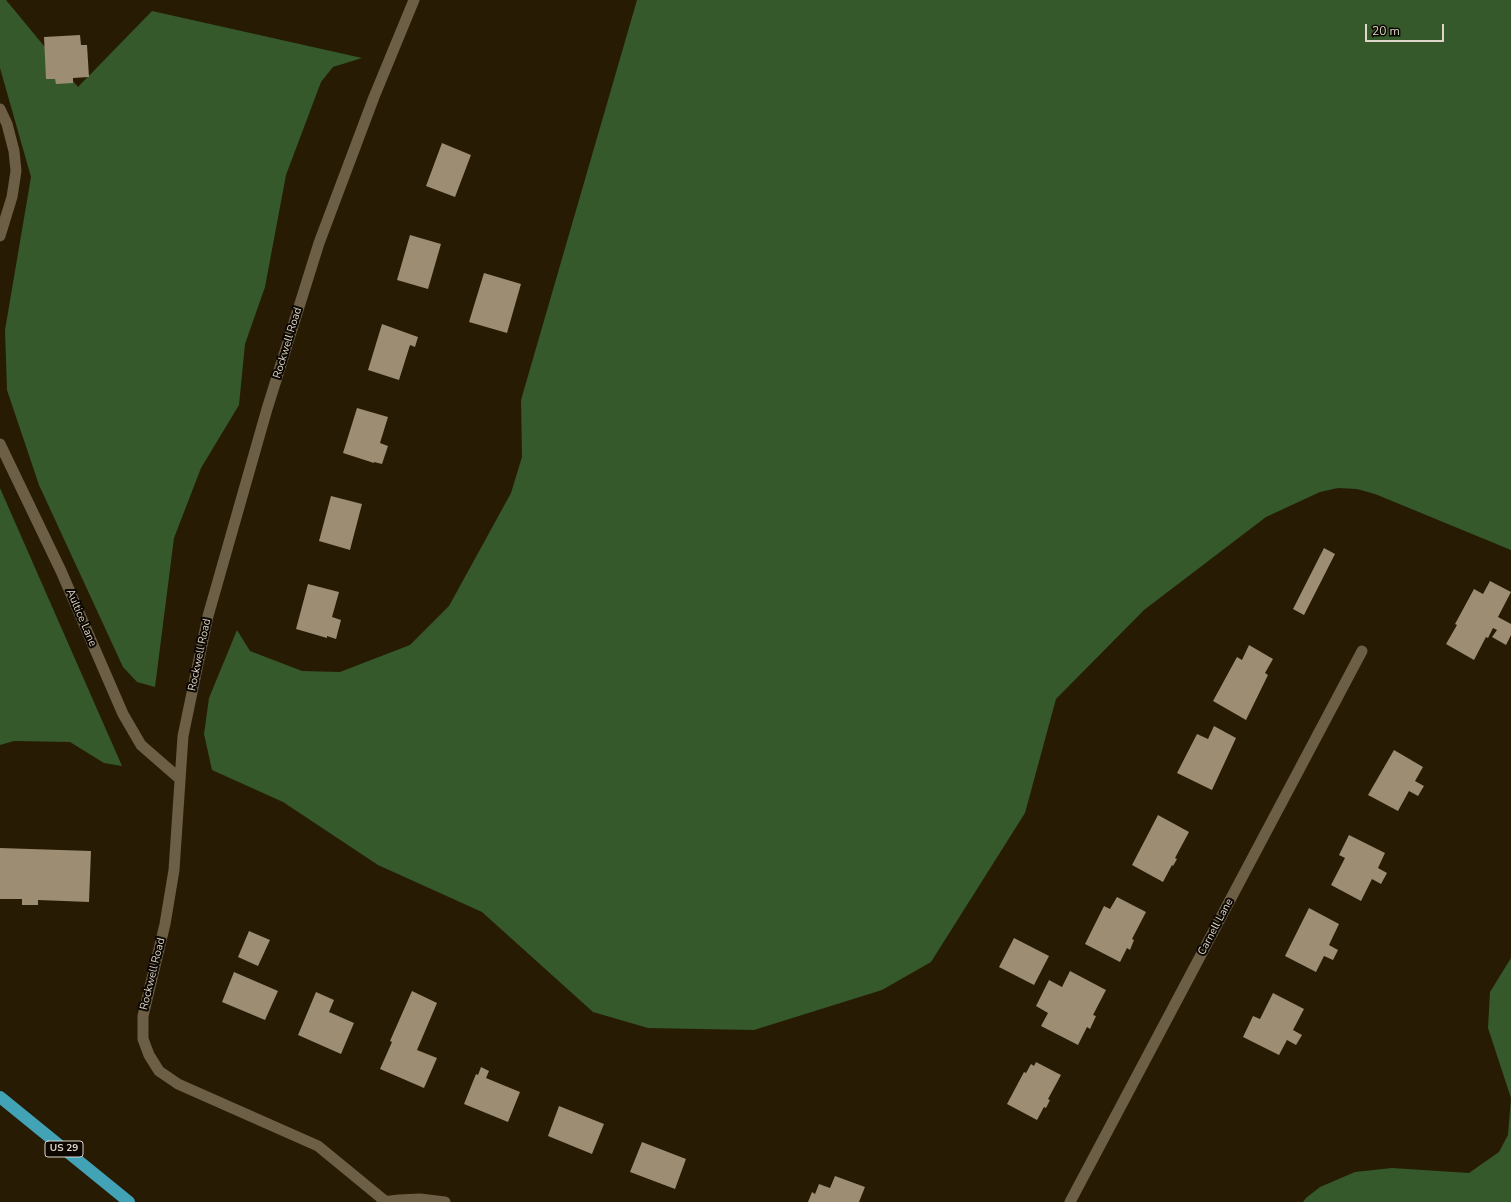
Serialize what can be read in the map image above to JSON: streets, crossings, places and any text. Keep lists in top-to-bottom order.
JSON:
{
  "streets": {
    "highway": ["US 29"],
    "street": ["Rockwell Road", "Aultice Lane", "Carnell Lane"]
  },
  "crossings": [
    ["Rockwell Road", "Aultice Lane"]
  ],
  "scale_bar": "20 m"
}
